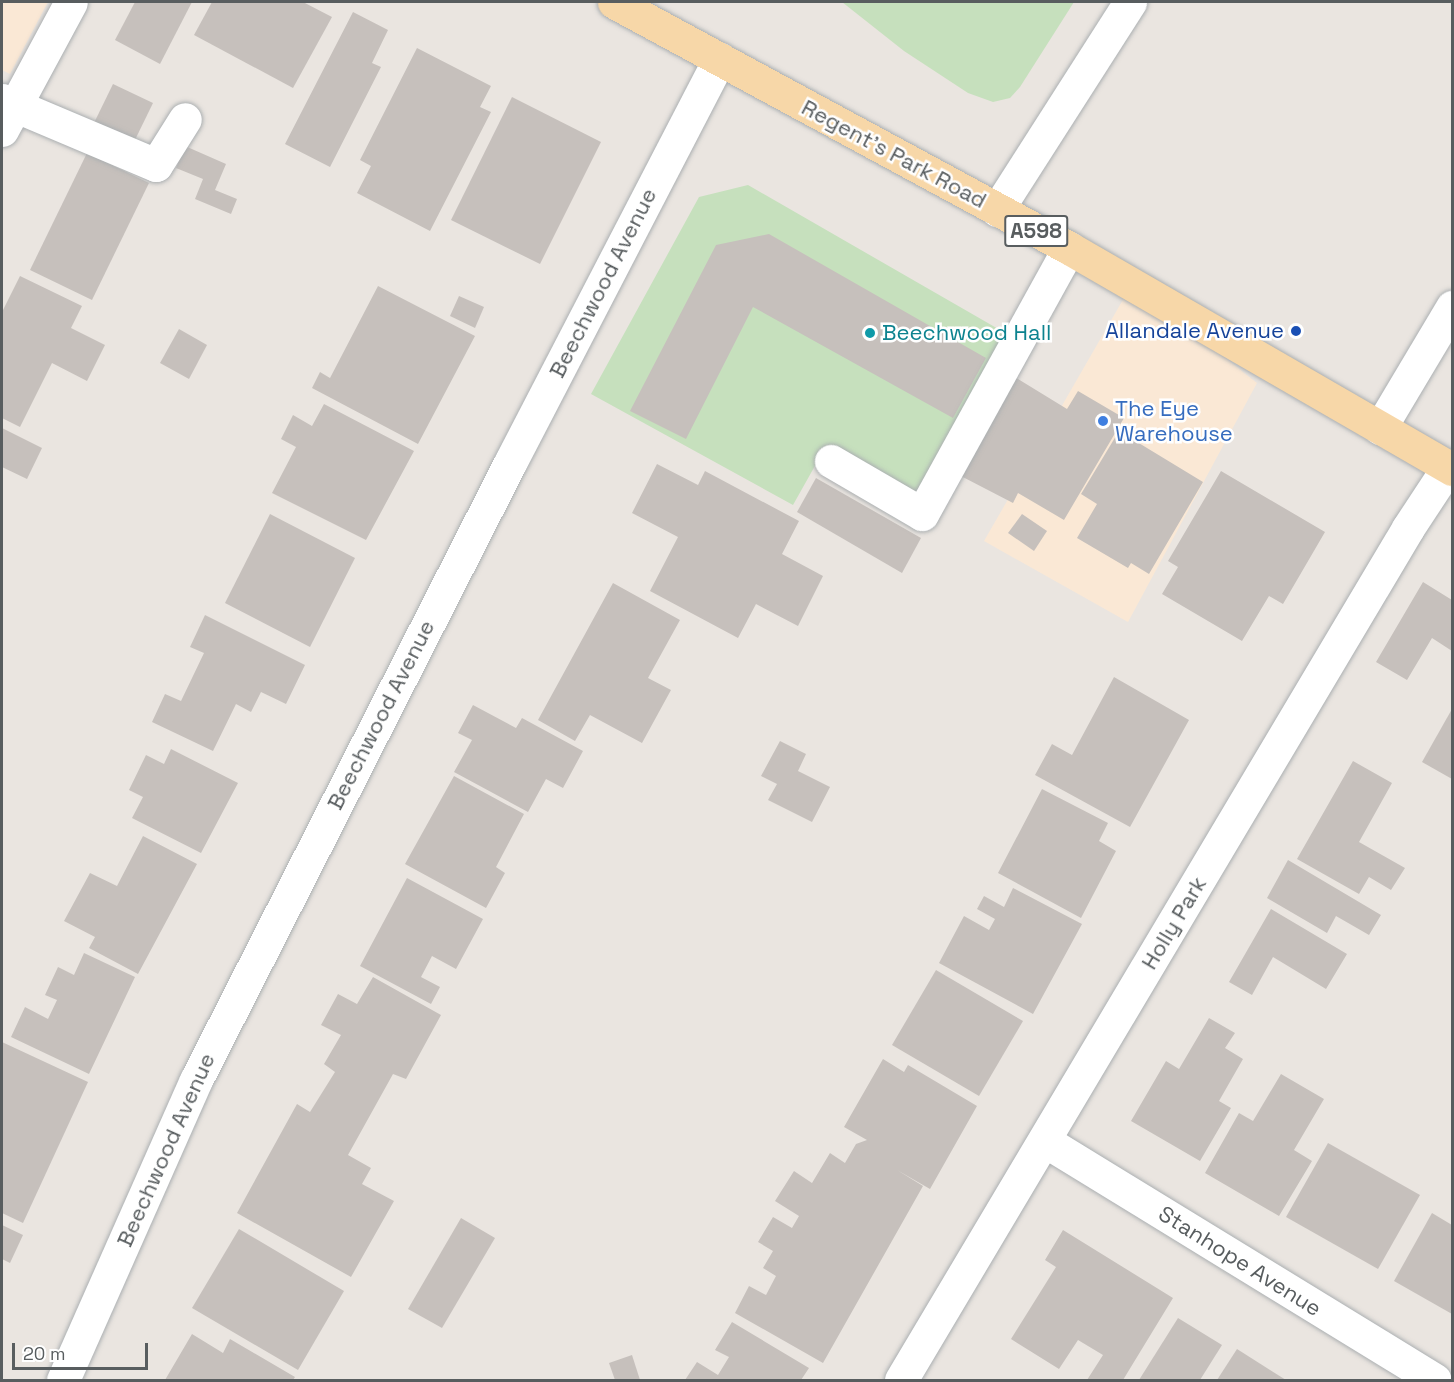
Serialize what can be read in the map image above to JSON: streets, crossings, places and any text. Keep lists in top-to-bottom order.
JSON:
{
  "streets": {
    "main road": ["Regent's Park Road", "A598"],
    "street": ["Beechwood Avenue", "Holly Park", "Stanhope Avenue"]
  },
  "crossings": [
    ["Regent's Park Road", "Beechwood Avenue"],
    ["Regent's Park Road", "Holly Park"],
    ["Holly Park", "Stanhope Avenue"]
  ],
  "places": ["Allandale Avenue", "Beechwood Hall", "The Eye Warehouse"],
  "scale_bar": "20 m"
}
